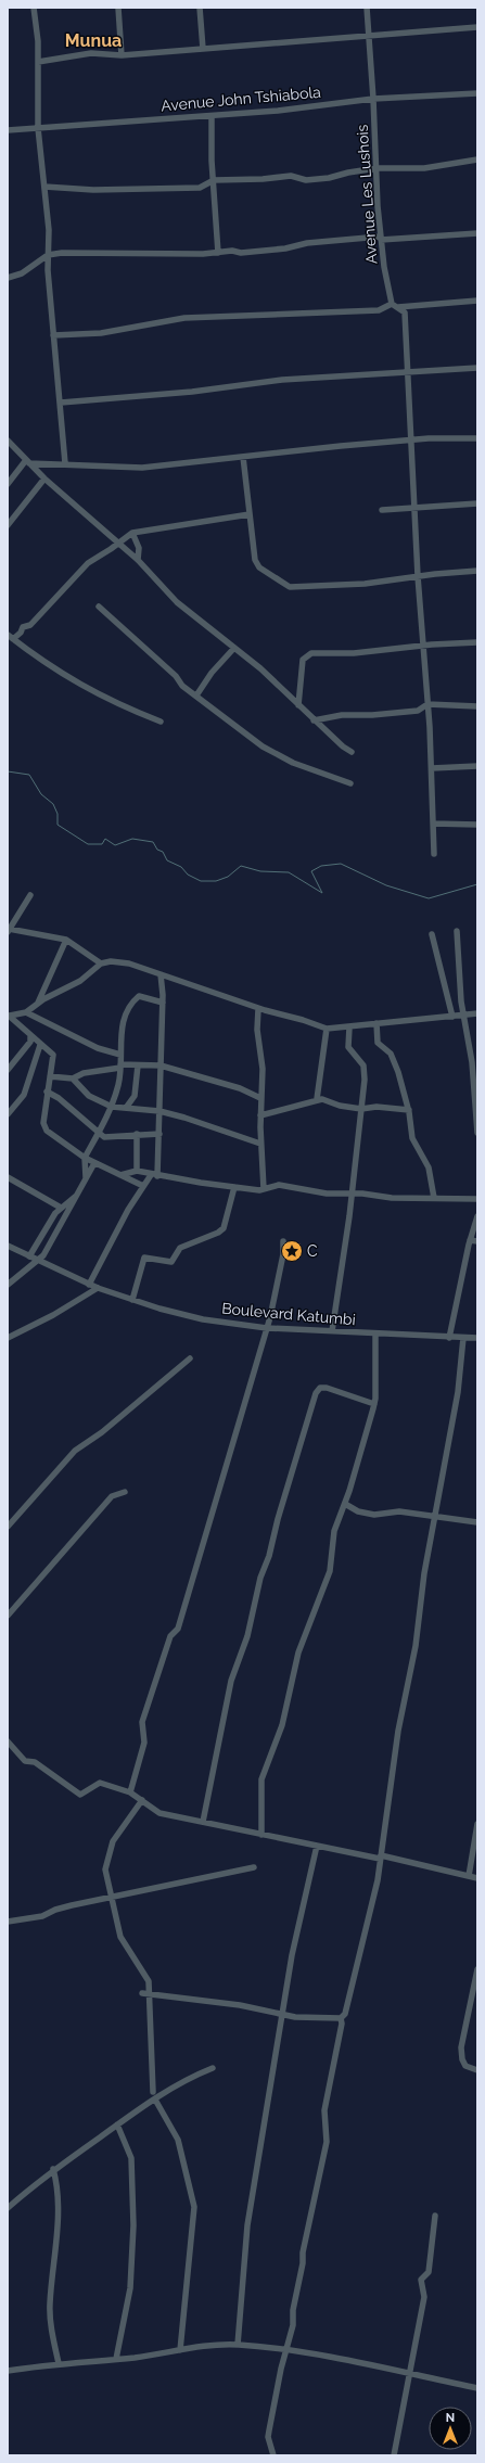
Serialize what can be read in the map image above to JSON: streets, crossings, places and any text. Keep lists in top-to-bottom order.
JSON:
{
  "streets": {
    "street": ["Avenue John Tshiabola", "Avenue Les Lushois", "Boulevard Katumbi"]
  },
  "crossings": [
    ["Avenue John Tshiabola", "Avenue Les Lushois"]
  ],
  "districts": ["Munua"],
  "places": {
    "place": ["C"]
  },
  "north": "top"
}
